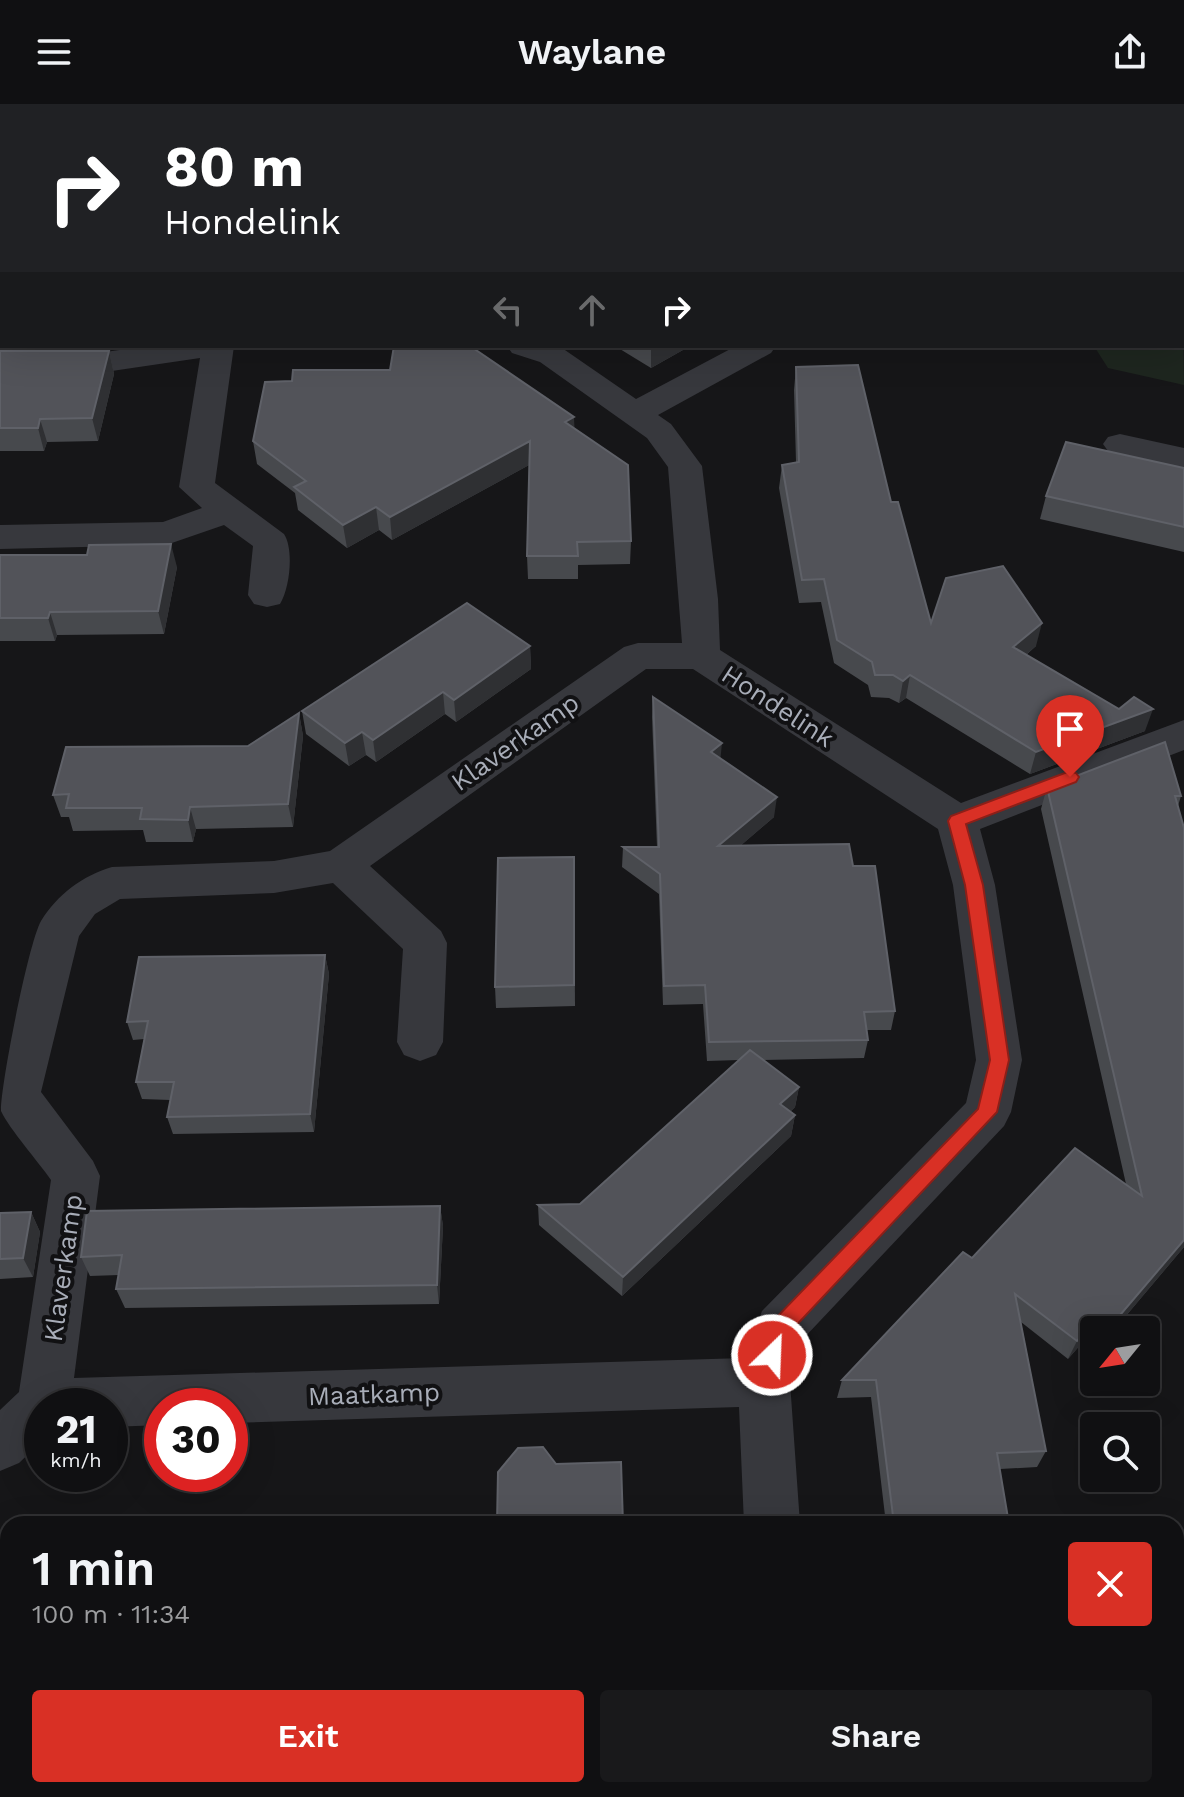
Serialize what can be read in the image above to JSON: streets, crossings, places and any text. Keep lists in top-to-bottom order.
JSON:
{
  "streets": {
    "street": ["Hondelink", "Klaverkamp", "Maatkamp"]
  },
  "crossings": [
    ["Hondelink", "Klaverkamp"]
  ],
  "north": "bottom left",
  "page": {
    "header": "Waylane",
    "turn": ["80 m", "Hondelink"],
    "speed": "21 km/h",
    "limit": "30",
    "heading": ["1 min", "100 m · 11:34"],
    "buttons": ["Exit", "Share"]
  }
}
